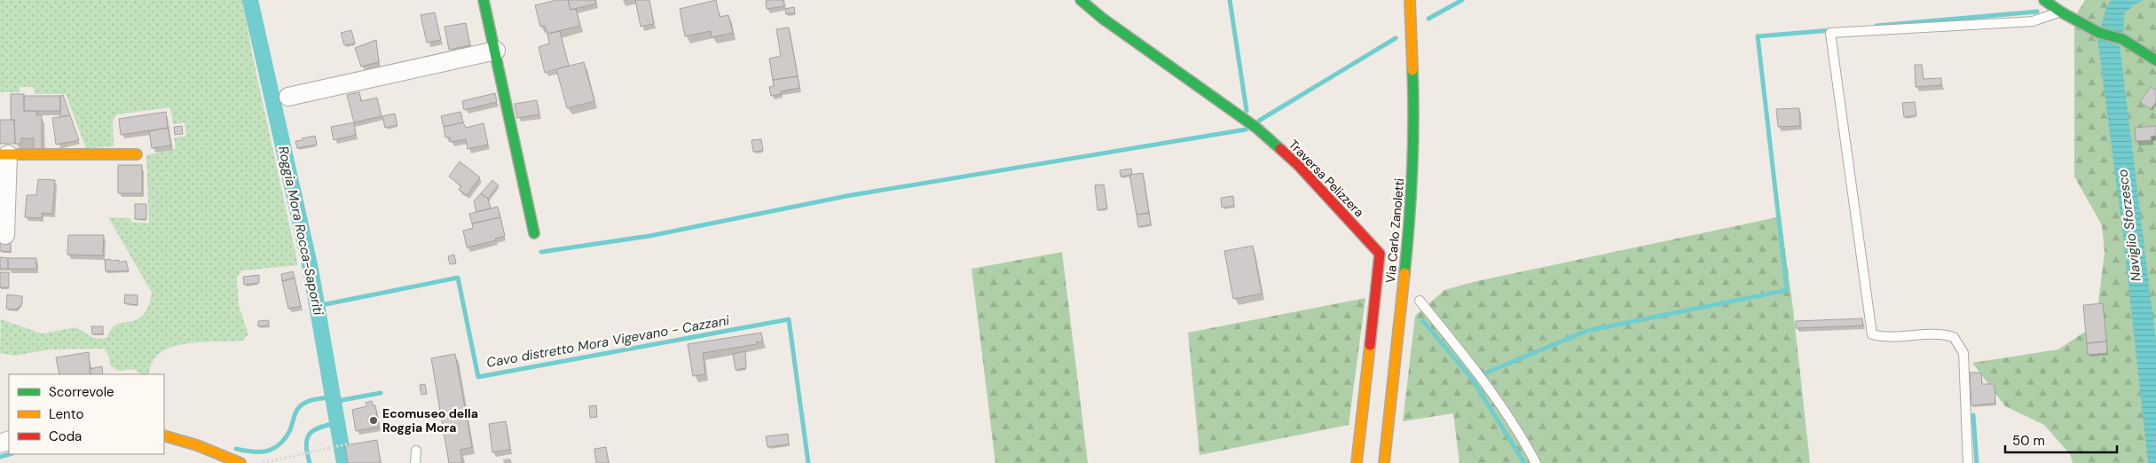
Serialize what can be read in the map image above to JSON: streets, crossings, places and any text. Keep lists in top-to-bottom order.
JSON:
{
  "streets": {
    "street": ["Traversa Pelizzera", "Via Carlo Zanoletti"]
  },
  "water": ["Naviglio Sforzesco", "Roggia Mora Rocca-Saporiti", "Cavo distretto Mora Vigevano - Cazzani"],
  "places": ["Ecomuseo della Roggia Mora"],
  "legend": ["Scorrevole", "Lento", "Coda"],
  "scale_bar": "50 m"
}
